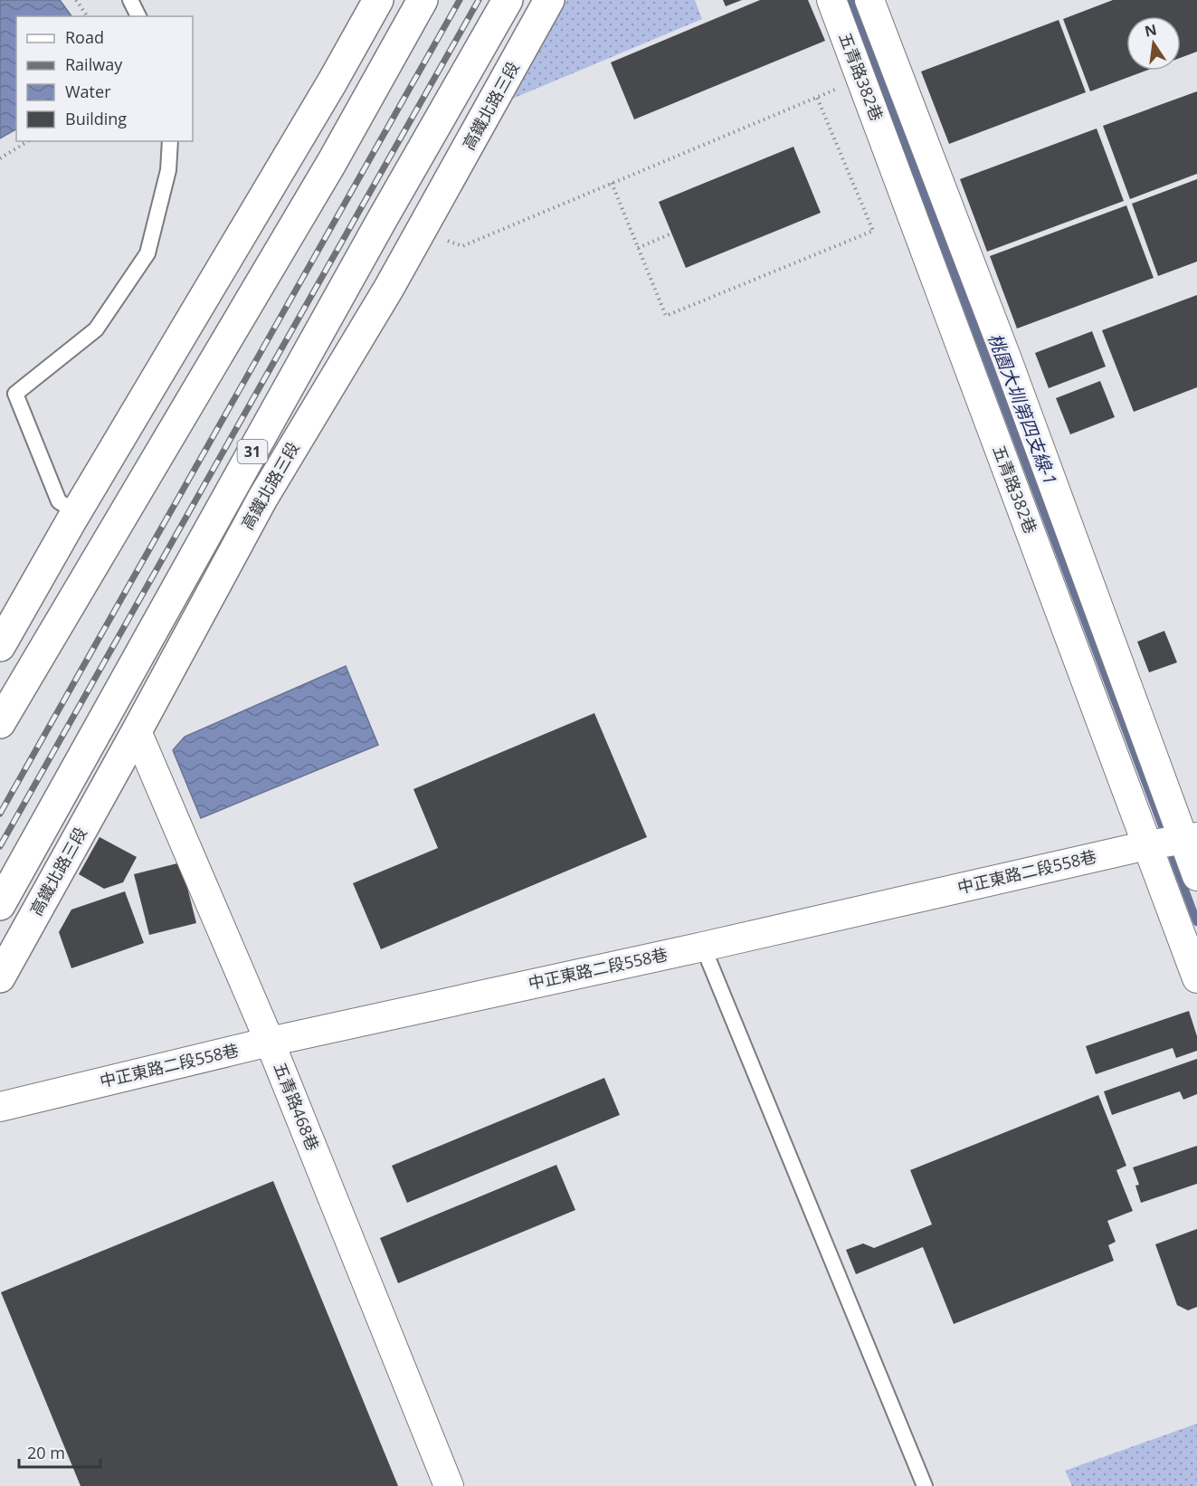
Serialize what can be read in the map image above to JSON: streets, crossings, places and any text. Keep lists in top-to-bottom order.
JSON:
{
  "streets": {
    "main road": ["高鐵北路三段", "31"],
    "street": ["五青路382巷", "中正東路二段558巷", "五青路468巷"]
  },
  "crossings": [
    ["五青路382巷", "中正東路二段558巷"],
    ["高鐵北路三段", "五青路468巷"],
    ["中正東路二段558巷", "五青路468巷"]
  ],
  "water": ["桃園大圳第四支線-1"],
  "legend": [
    "Road",
    "Railway",
    "Water",
    "Building"
  ],
  "scale_bar": "20 m",
  "north": "top"
}
